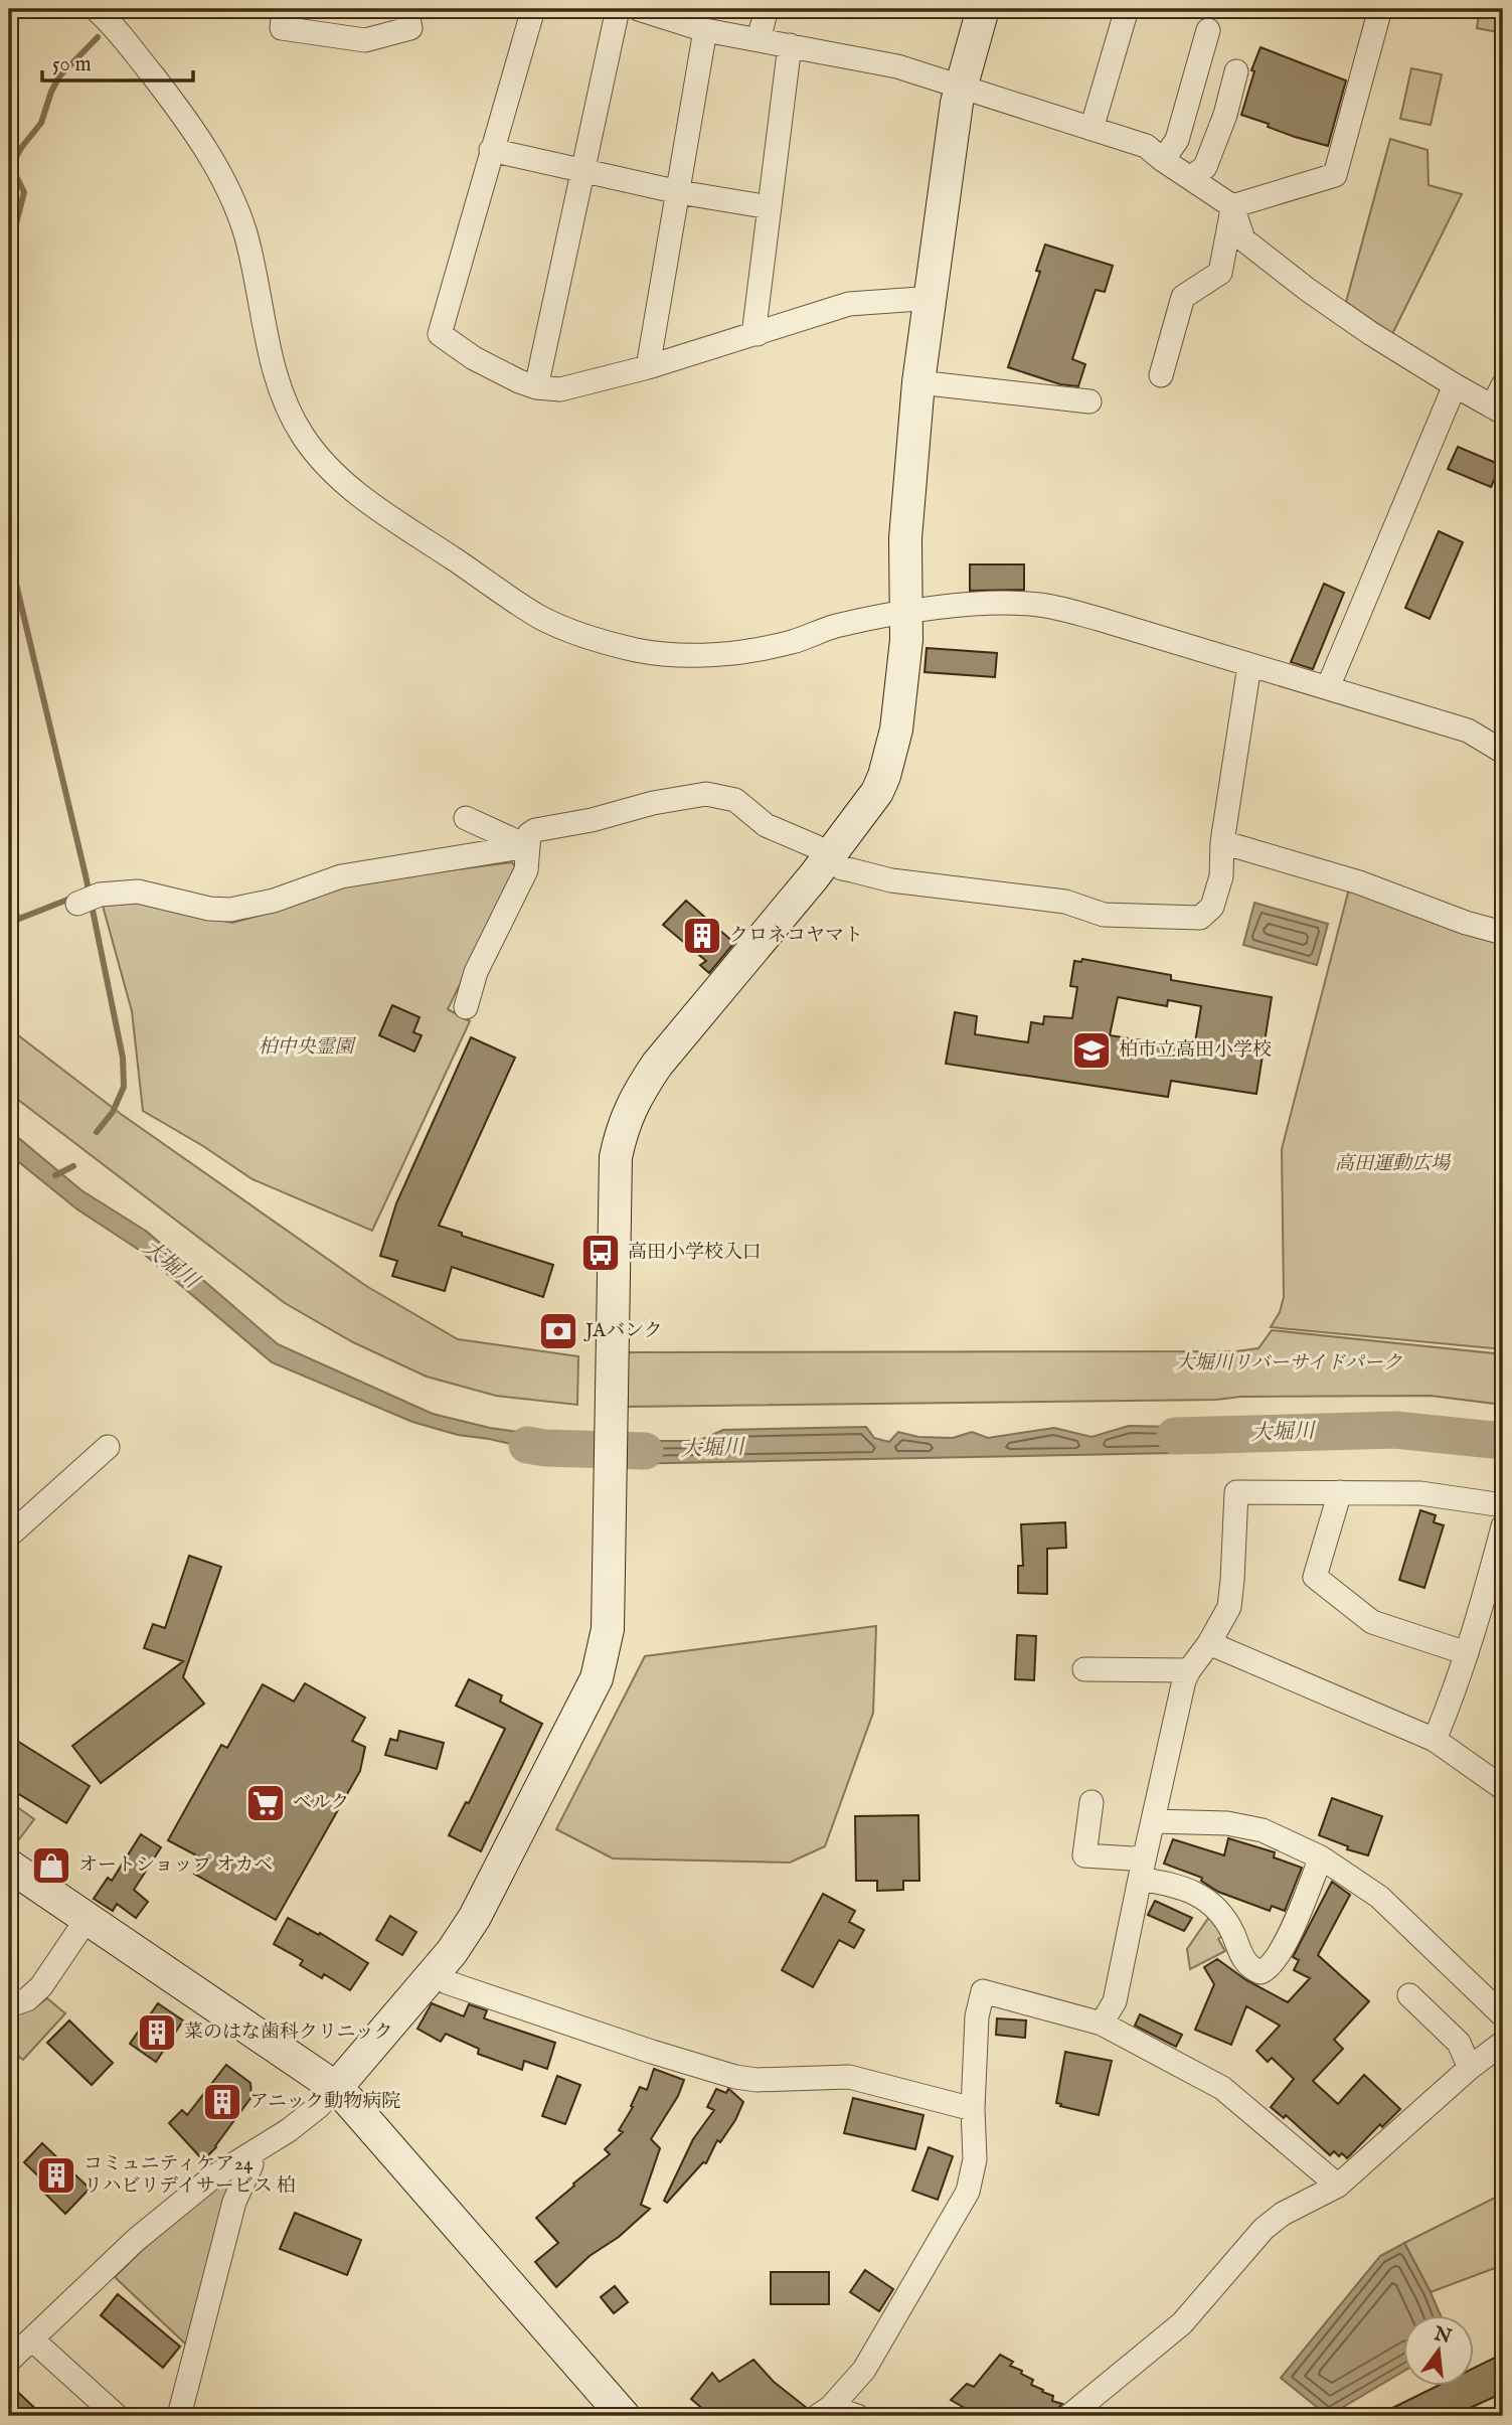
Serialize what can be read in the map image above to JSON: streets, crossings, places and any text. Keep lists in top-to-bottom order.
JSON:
{
  "water": ["大堀川"],
  "parks": ["柏中央霊園", "高田運動広場", "大堀川リバーサイドパーク"],
  "places": {
    "building": [
      "クロネコヤマト",
      "菜のはな歯科クリニック",
      "アニック動物病院",
      "コミュニティケア24 リハビリデイサービス 柏"
    ],
    "school or university": ["柏市立高田小学校"],
    "bus stop": ["高田小学校入口"],
    "bank": ["JAバンク"],
    "supermarket": ["ベルク"],
    "shop": ["オートショップ オカベ"]
  },
  "scale_bar": "50 m",
  "north": "top"
}
